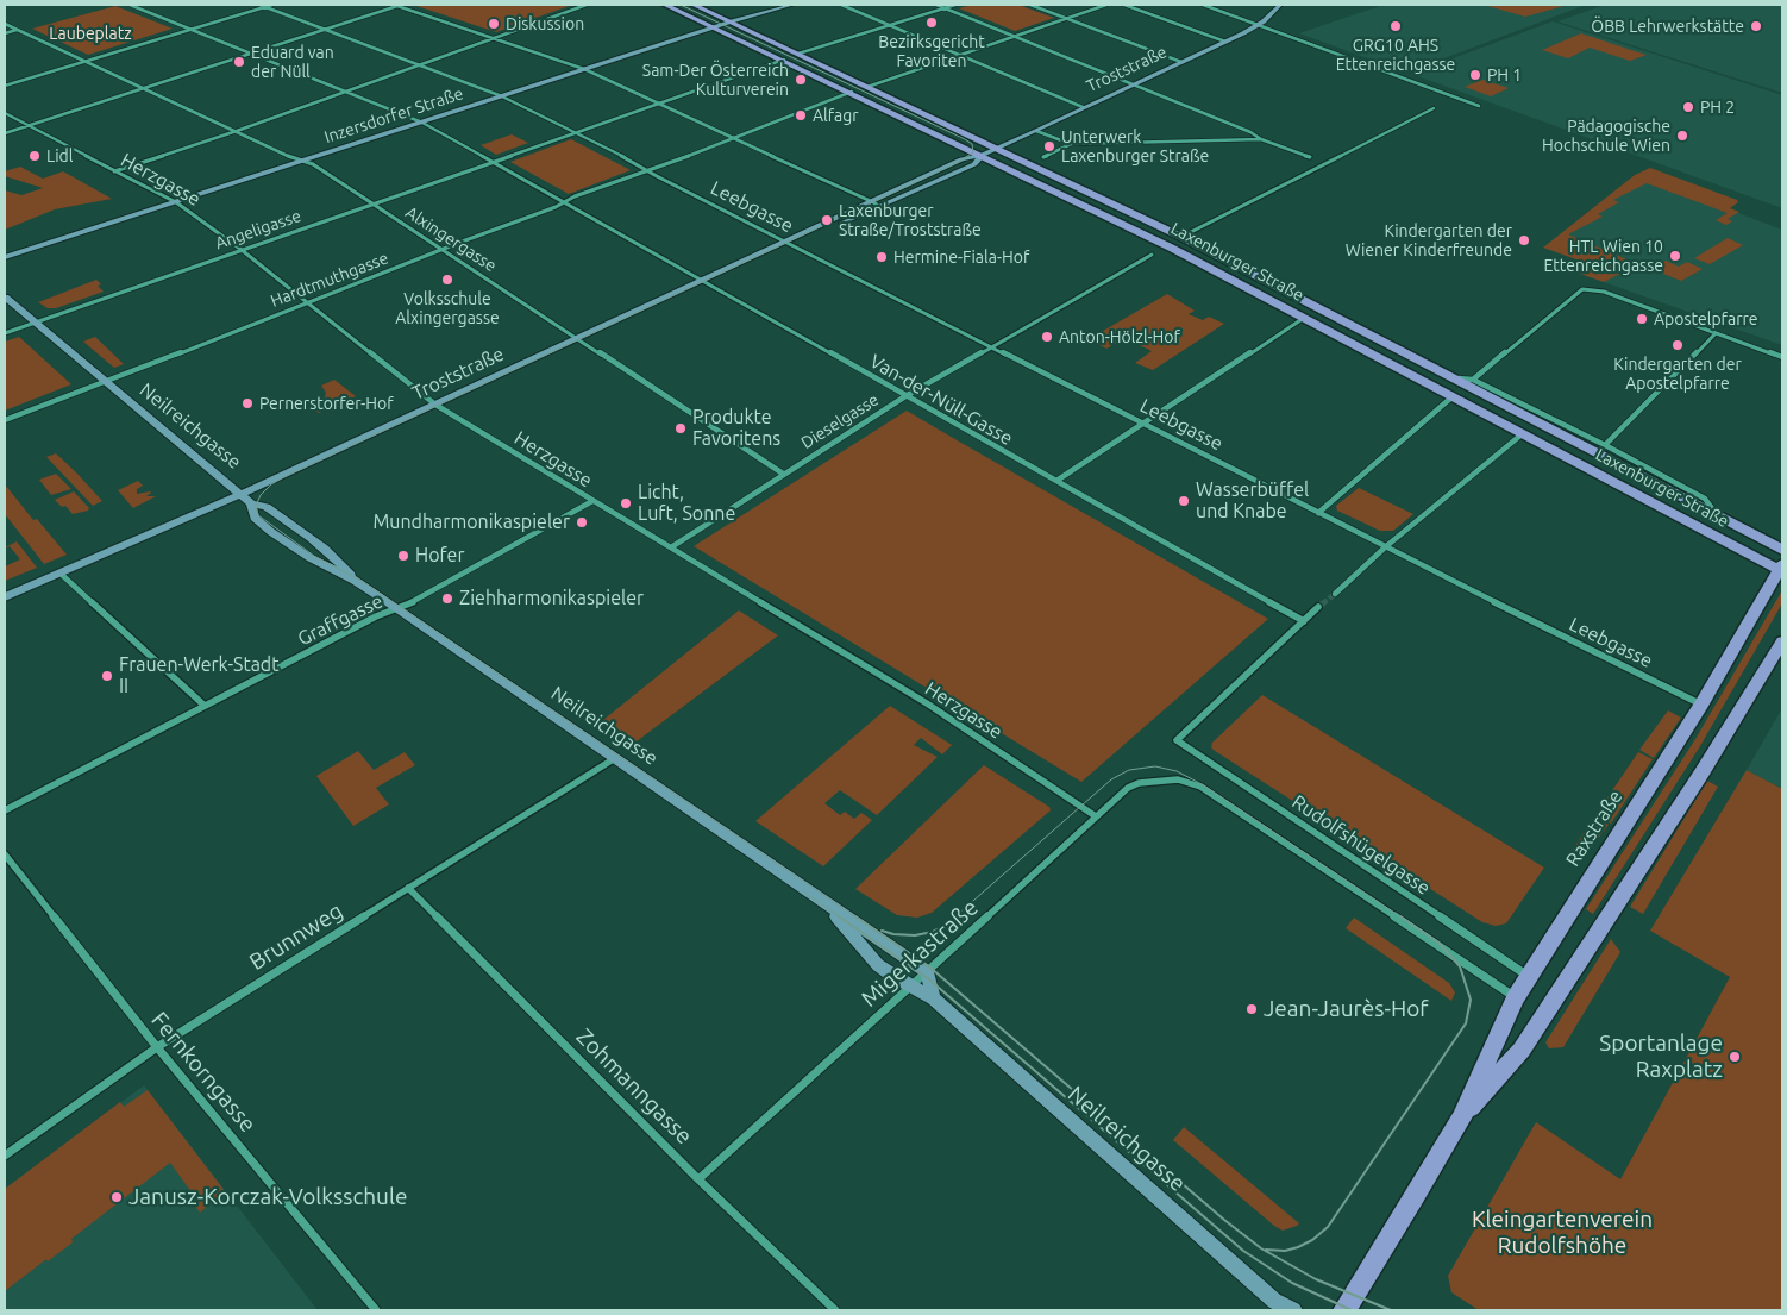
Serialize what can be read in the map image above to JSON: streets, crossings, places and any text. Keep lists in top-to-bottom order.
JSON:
{
  "streets": {
    "main road": ["Laxenburger Straße", "Raxstraße"],
    "street": [
      "Troststraße",
      "Inzersdorfer Straße",
      "Herzgasse",
      "Leebgasse",
      "Angeligasse",
      "Alxingergasse",
      "Hardtmuthgasse",
      "Van-der-Nüll-Gasse",
      "Dieselgasse",
      "Neilreichgasse",
      "Graffgasse",
      "Rudolfshügelgasse",
      "Brunnweg",
      "Migerkastraße",
      "Fernkorngasse",
      "Zohmanngasse"
    ]
  },
  "crossings": [
    ["Troststraße", "Herzgasse"],
    ["Troststraße", "Leebgasse"],
    ["Troststraße", "Alxingergasse"],
    ["Troststraße", "Laxenburger Straße"],
    ["Troststraße", "Van-der-Nüll-Gasse"],
    ["Troststraße", "Neilreichgasse"],
    ["Inzersdorfer Straße", "Herzgasse"],
    ["Inzersdorfer Straße", "Alxingergasse"],
    ["Inzersdorfer Straße", "Laxenburger Straße"],
    ["Herzgasse", "Angeligasse"],
    ["Herzgasse", "Hardtmuthgasse"],
    ["Herzgasse", "Dieselgasse"],
    ["Herzgasse", "Graffgasse"],
    ["Herzgasse", "Migerkastraße"],
    ["Leebgasse", "Angeligasse"],
    ["Leebgasse", "Hardtmuthgasse"],
    ["Leebgasse", "Dieselgasse"],
    ["Leebgasse", "Raxstraße"],
    ["Angeligasse", "Alxingergasse"],
    ["Angeligasse", "Van-der-Nüll-Gasse"],
    ["Angeligasse", "Neilreichgasse"],
    ["Alxingergasse", "Hardtmuthgasse"],
    ["Alxingergasse", "Dieselgasse"],
    ["Laxenburger Straße", "Raxstraße"],
    ["Hardtmuthgasse", "Van-der-Nüll-Gasse"],
    ["Hardtmuthgasse", "Neilreichgasse"],
    ["Van-der-Nüll-Gasse", "Dieselgasse"],
    ["Van-der-Nüll-Gasse", "Rudolfshügelgasse"],
    ["Neilreichgasse", "Graffgasse"],
    ["Neilreichgasse", "Brunnweg"],
    ["Neilreichgasse", "Migerkastraße"],
    ["Raxstraße", "Rudolfshügelgasse"],
    ["Rudolfshügelgasse", "Migerkastraße"],
    ["Brunnweg", "Fernkorngasse"],
    ["Brunnweg", "Zohmanngasse"],
    ["Migerkastraße", "Zohmanngasse"]
  ],
  "parks": ["Laubeplatz", "Kleingartenverein Rudolfshöhe"],
  "places": [
    "Bezirksgericht Favoriten",
    "Diskussion",
    "GRG10 AHS Ettenreichgasse",
    "ÖBB Lehrwerkstätte",
    "Eduard van der Nüll",
    "PH 1",
    "Sam-Der Österreich Kulturverein",
    "PH 2",
    "Alfagr",
    "Pädagogische Hochschule Wien",
    "Unterwerk Laxenburger Straße",
    "Lidl",
    "Laxenburger Straße/Troststraße",
    "Kindergarten der Wiener Kinderfreunde",
    "HTL Wien 10 Ettenreichgasse",
    "Hermine-Fiala-Hof",
    "Volksschule Alxingergasse",
    "Apostelpfarre",
    "Anton-Hölzl-Hof",
    "Kindergarten der Apostelpfarre",
    "Pernerstorfer-Hof",
    "Produkte Favoritens",
    "Wasserbüffel und Knabe",
    "Licht, Luft, Sonne",
    "Mundharmonikaspieler",
    "Hofer",
    "Ziehharmonikaspieler",
    "Frauen-Werk-Stadt II",
    "Jean-Jaurès-Hof",
    "Sportanlage Raxplatz",
    "Janusz-Korczak-Volksschule"
  ]
}
